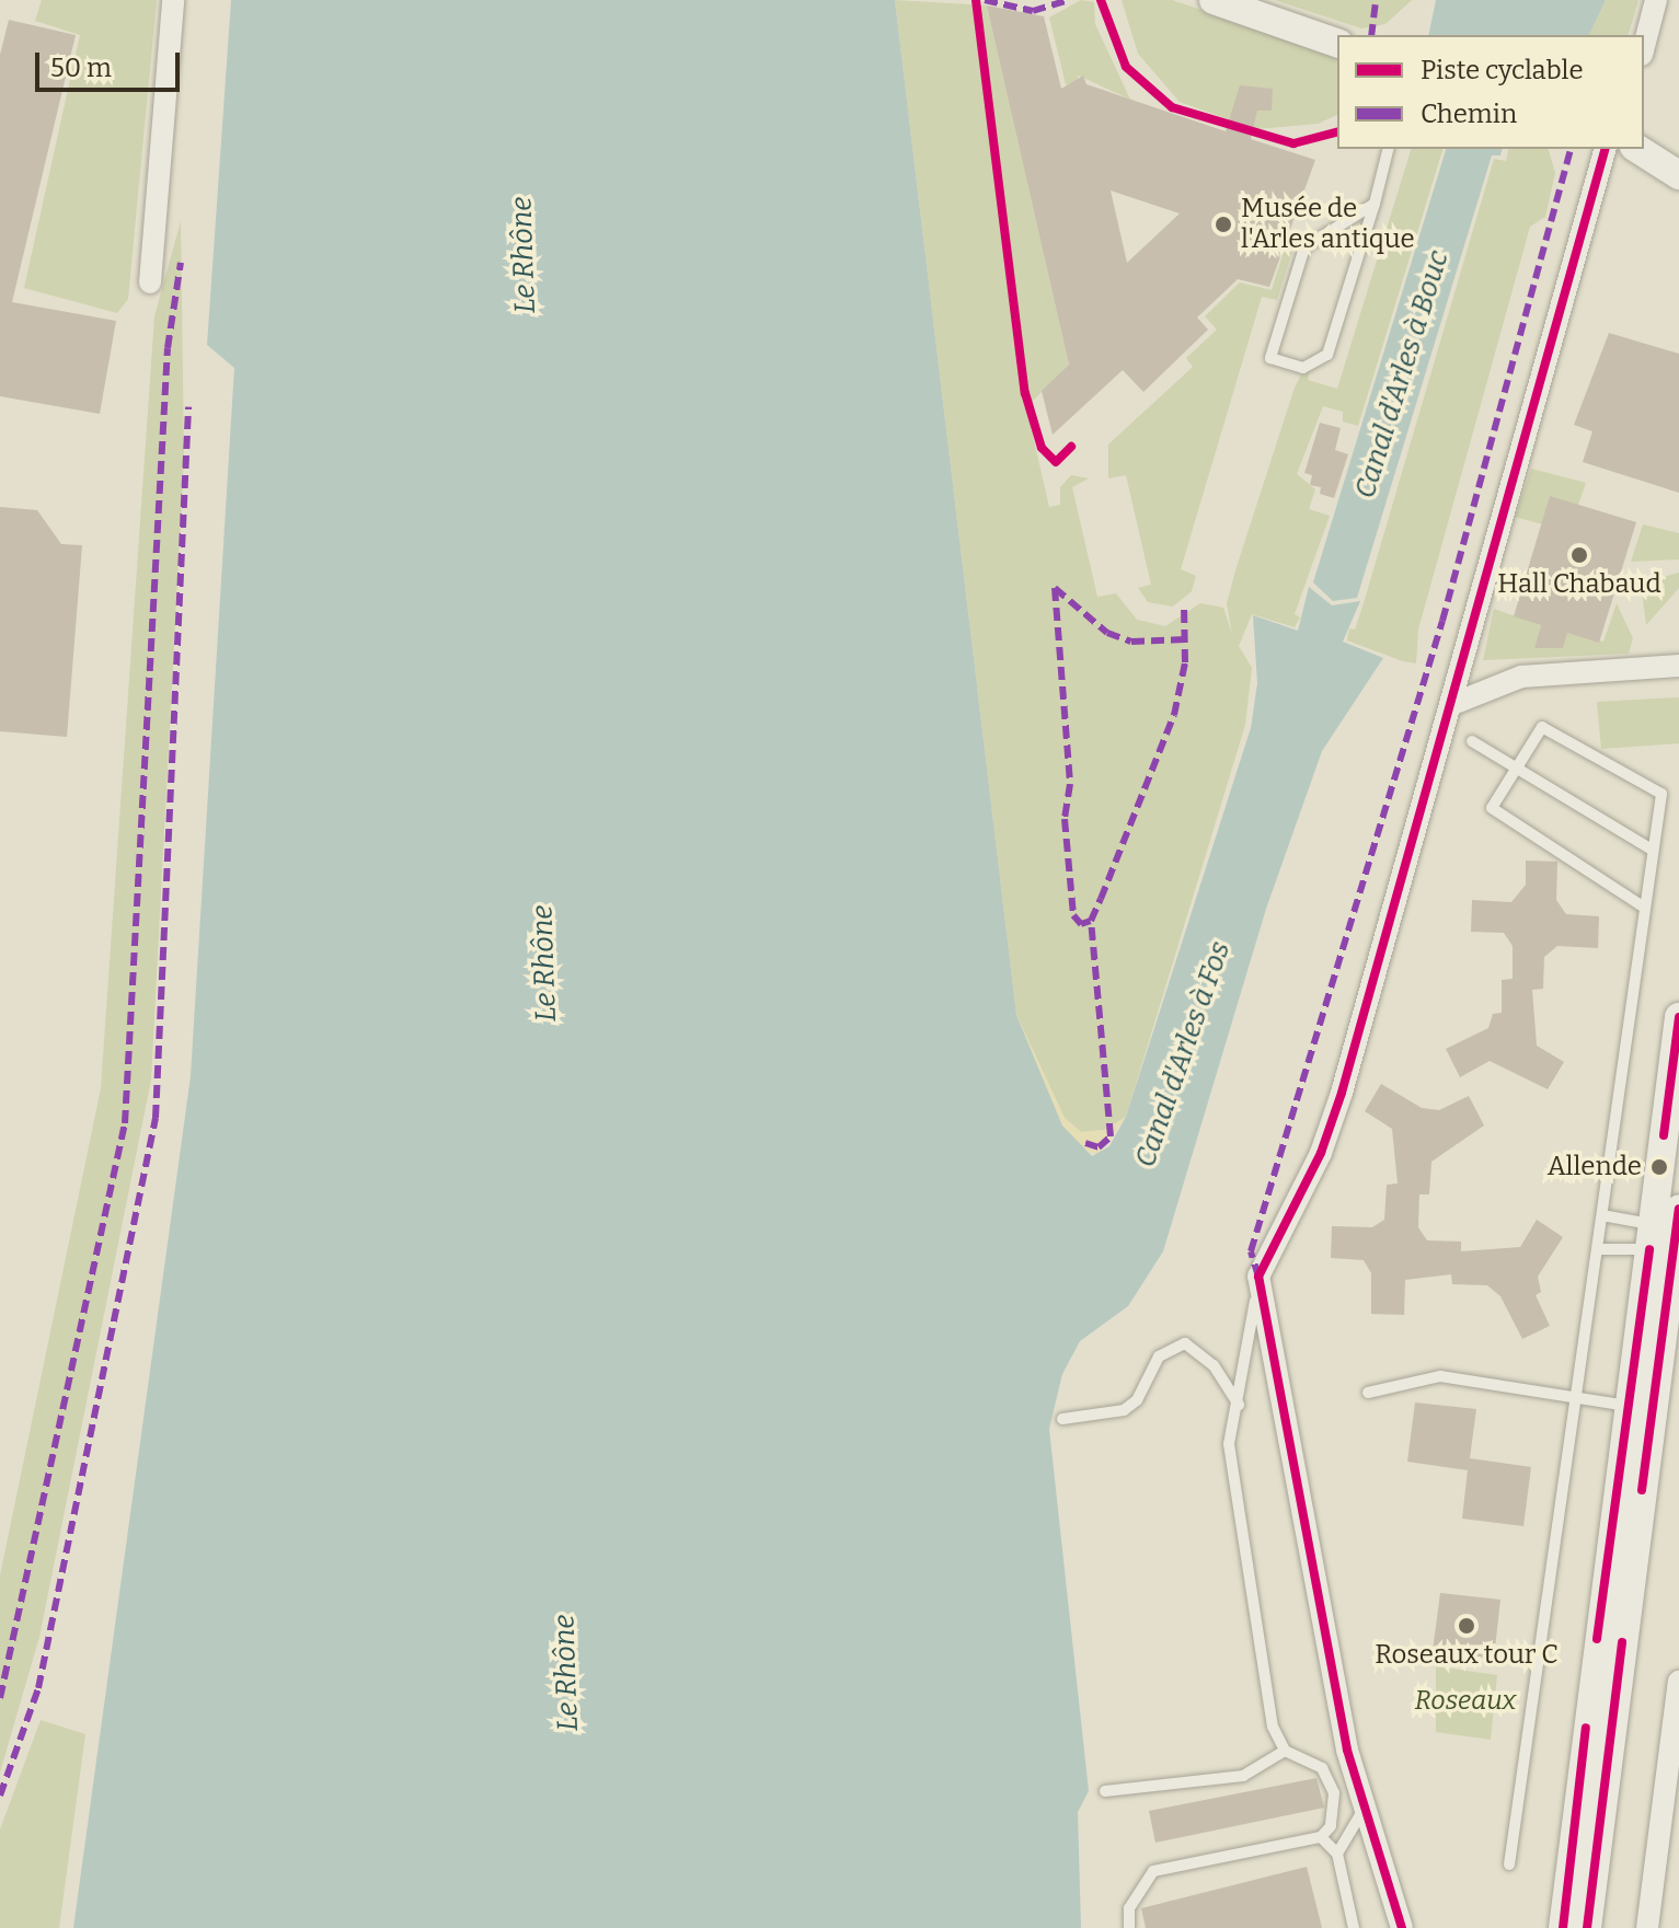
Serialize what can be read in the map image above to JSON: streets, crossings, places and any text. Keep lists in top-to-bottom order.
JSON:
{
  "water": ["Le Rhône", "Canal d'Arles à Bouc", "Canal d'Arles à Fos"],
  "parks": ["Roseaux"],
  "places": [
    "Musée de l'Arles antique",
    "Hall Chabaud",
    "Allende",
    "Roseaux tour C"
  ],
  "legend": ["Piste cyclable", "Chemin"],
  "scale_bar": "50 m"
}
